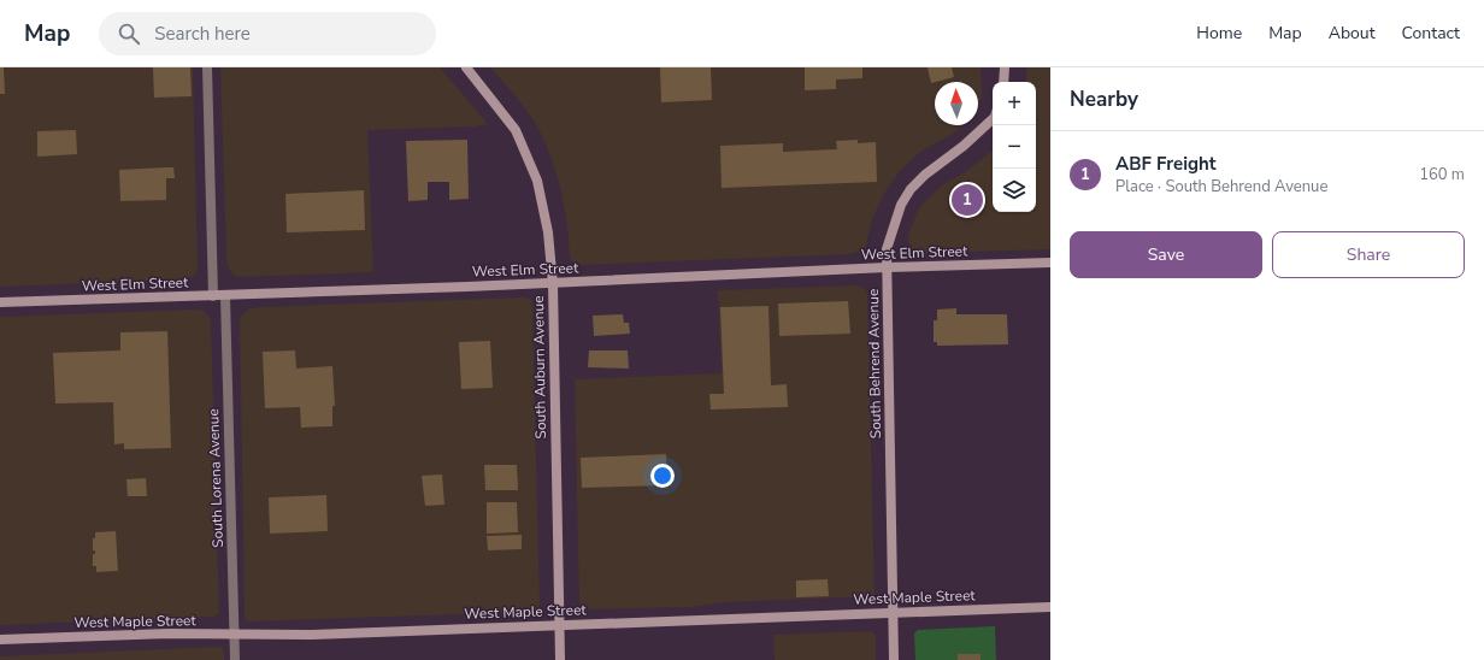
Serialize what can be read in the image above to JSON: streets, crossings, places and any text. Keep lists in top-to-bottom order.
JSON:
{
  "streets": {
    "street": [
      "West Elm Street",
      "South Behrend Avenue",
      "South Auburn Avenue",
      "South Lorena Avenue",
      "West Maple Street"
    ]
  },
  "crossings": [
    ["West Elm Street", "South Behrend Avenue"],
    ["West Elm Street", "South Auburn Avenue"],
    ["West Elm Street", "South Lorena Avenue"],
    ["South Behrend Avenue", "West Maple Street"],
    ["South Auburn Avenue", "West Maple Street"],
    ["South Lorena Avenue", "West Maple Street"]
  ],
  "north": "top",
  "page": {
    "header": "Map",
    "search": "Search here",
    "nav": [
      "Home",
      "Map",
      "About",
      "Contact"
    ],
    "heading": "Nearby",
    "map_buttons": ["+", "−"],
    "list": [
      {
        "mark": "1",
        "name": "ABF Freight",
        "note": "Place · South Behrend Avenue",
        "value": "160 m"
      }
    ],
    "pins": "1",
    "buttons": ["Save", "Share"]
  }
}
